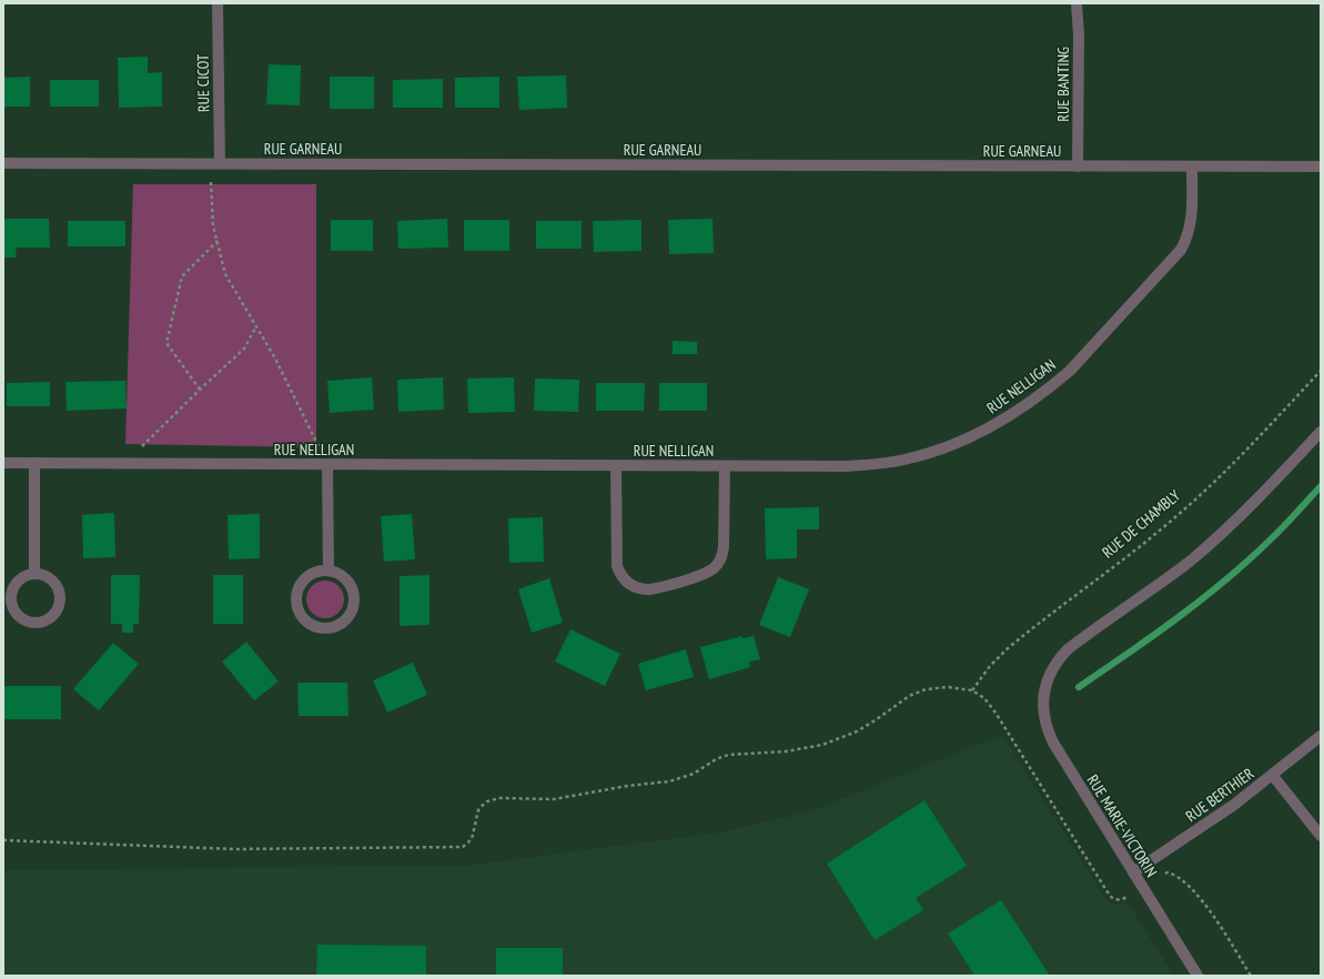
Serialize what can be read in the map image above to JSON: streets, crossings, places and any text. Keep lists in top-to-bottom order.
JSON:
{
  "streets": {
    "street": [
      "RUE CICOT",
      "RUE BANTING",
      "RUE GARNEAU",
      "RUE NELLIGAN",
      "RUE BERTHIER",
      "RUE MARIE-VICTORIN"
    ],
    "path": ["RUE DE CHAMBLY"]
  },
  "crossings": [
    ["RUE CICOT", "RUE GARNEAU"],
    ["RUE BANTING", "RUE GARNEAU"],
    ["RUE GARNEAU", "RUE NELLIGAN"],
    ["RUE BERTHIER", "RUE MARIE-VICTORIN"]
  ]
}
